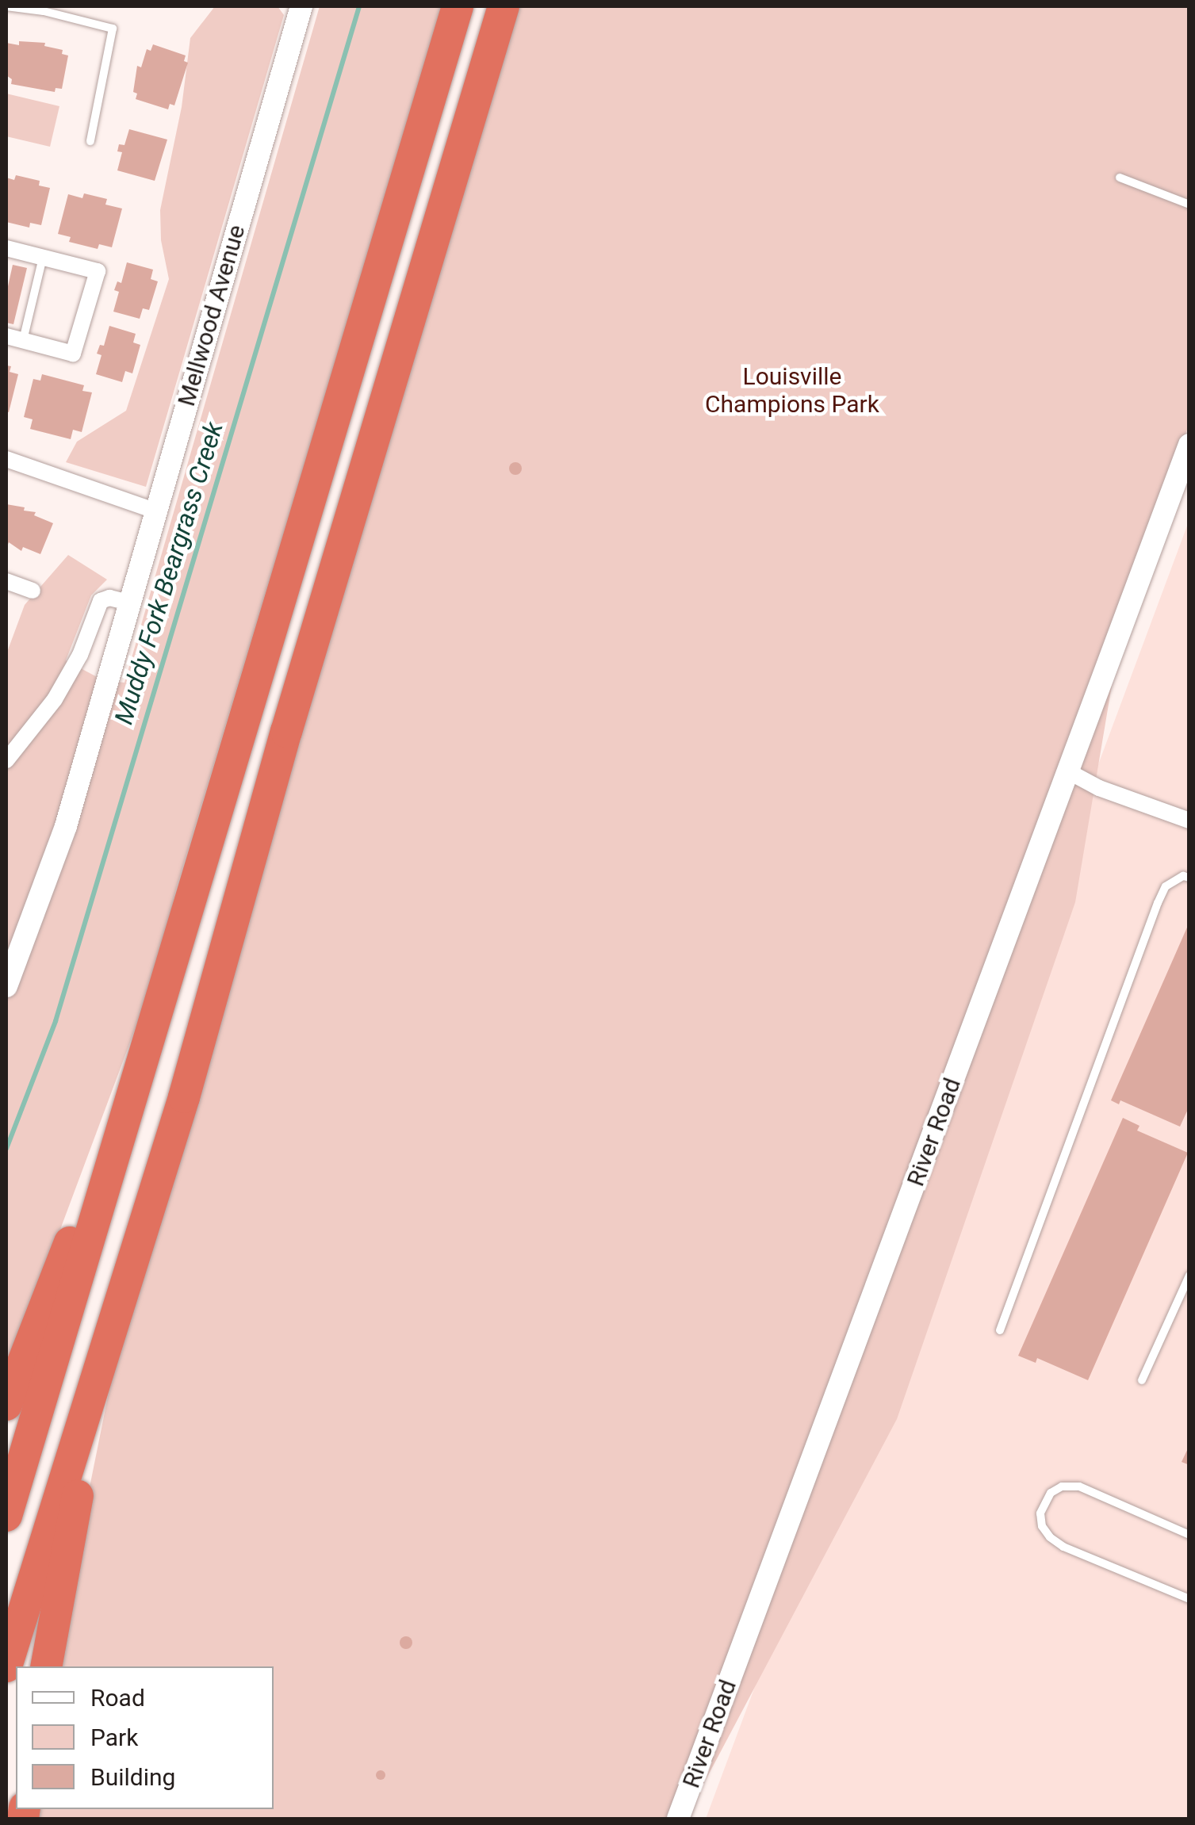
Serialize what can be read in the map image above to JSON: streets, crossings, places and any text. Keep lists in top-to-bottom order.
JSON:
{
  "streets": {
    "street": ["Mellwood Avenue", "River Road"]
  },
  "water": ["Muddy Fork Beargrass Creek"],
  "parks": ["Louisville Champions Park"],
  "legend": ["Road", "Park", "Building"]
}
